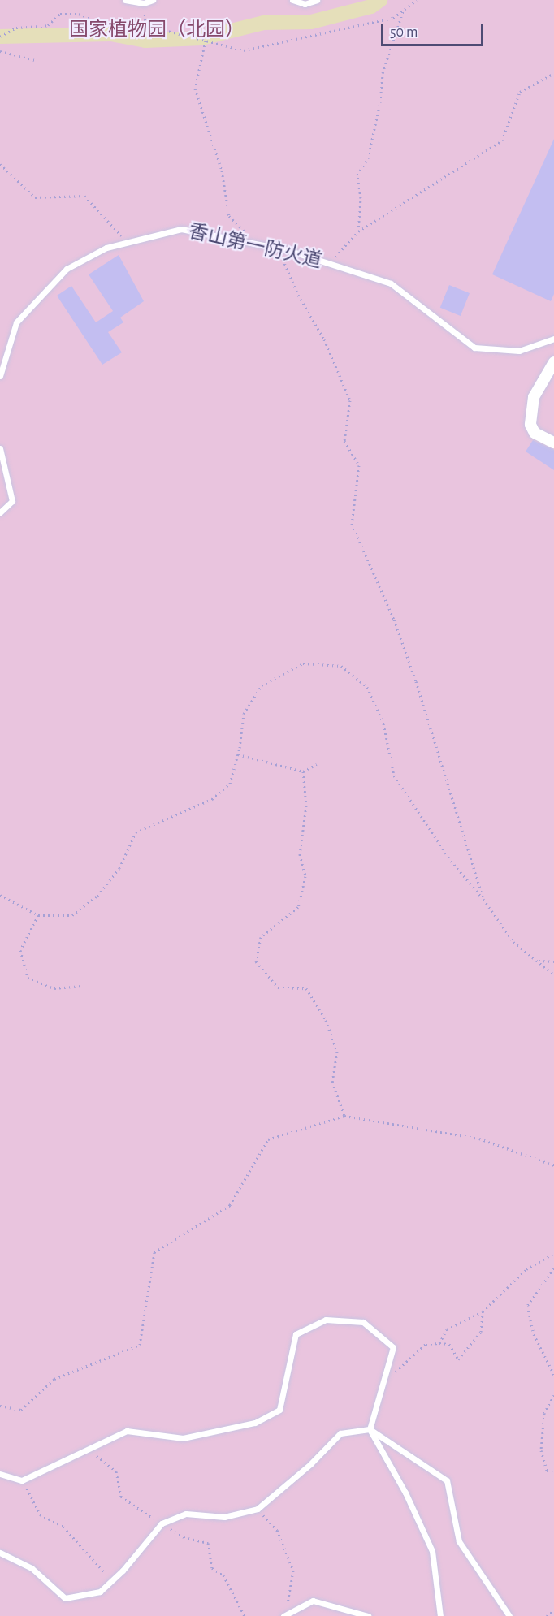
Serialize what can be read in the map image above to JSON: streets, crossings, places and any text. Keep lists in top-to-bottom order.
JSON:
{
  "streets": {
    "lane": ["香山第一防火道"]
  },
  "parks": ["国家植物园（北园）"],
  "scale_bar": "50 m"
}
